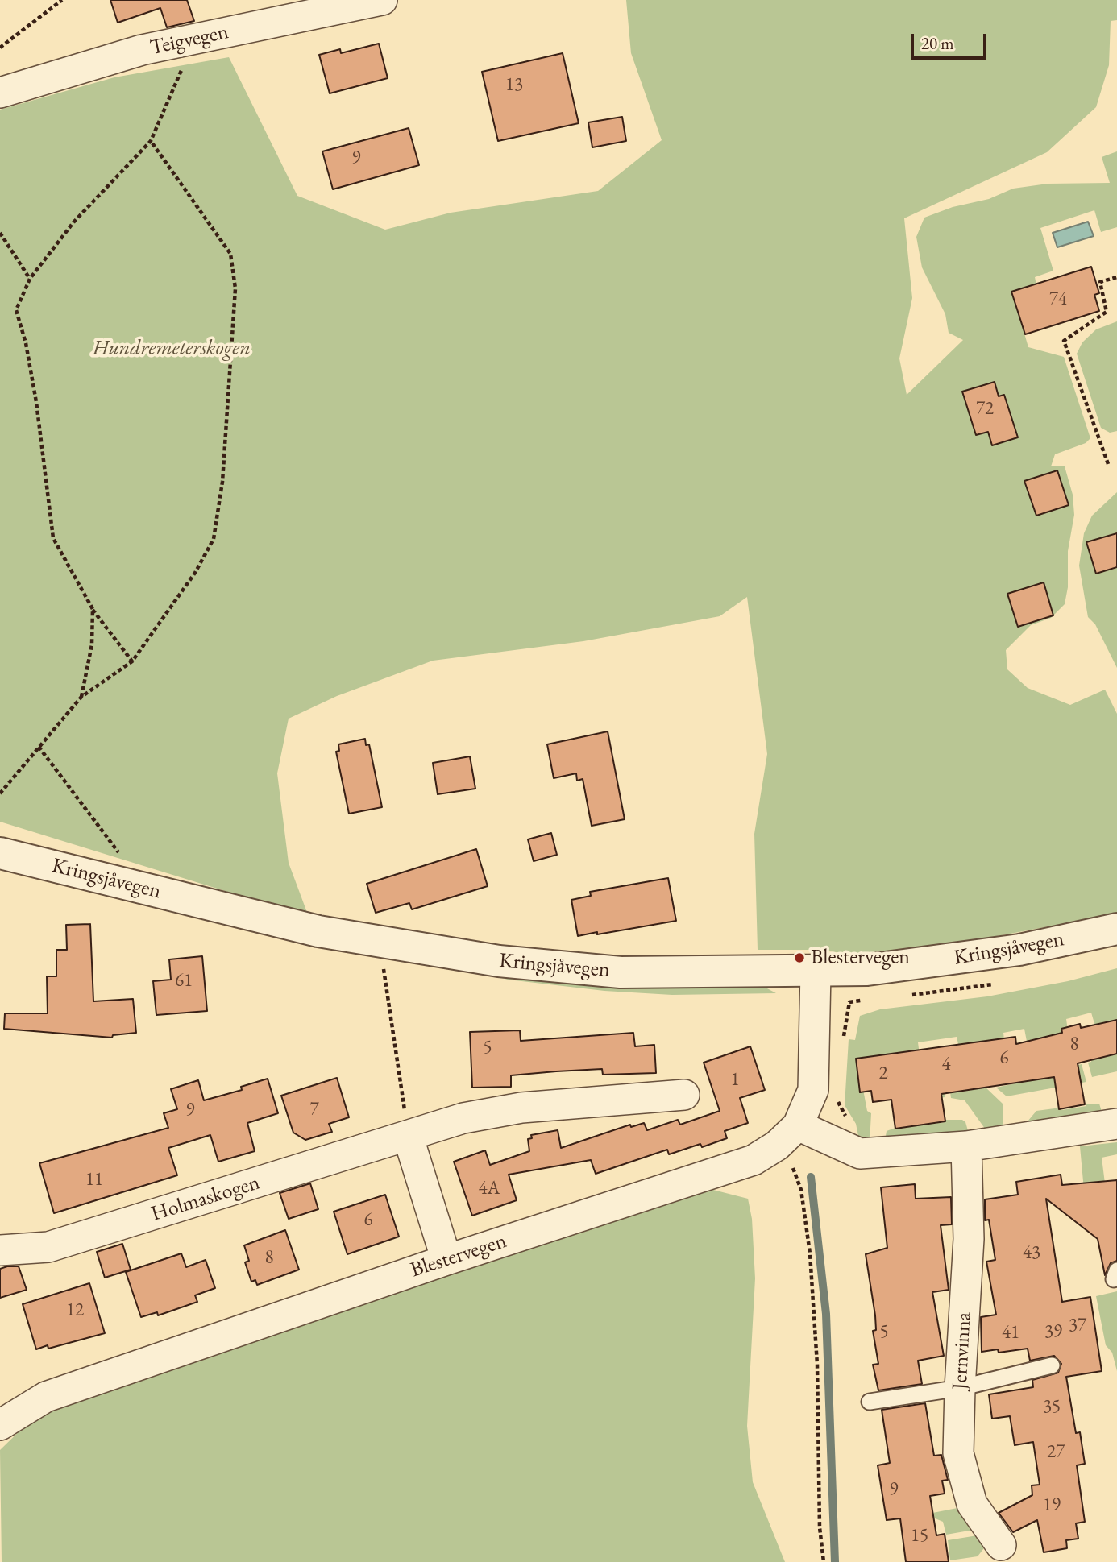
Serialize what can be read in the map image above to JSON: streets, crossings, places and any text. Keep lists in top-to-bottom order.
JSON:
{
  "streets": {
    "street": [
      "Teigvegen",
      "Kringsjåvegen",
      "Holmaskogen",
      "Blestervegen",
      "Jernvinna"
    ]
  },
  "crossings": [
    ["Kringsjåvegen", "Blestervegen"]
  ],
  "parks": ["Hundremeterskogen"],
  "places": ["Blestervegen"],
  "house_numbers": [
    "13",
    "9",
    "74",
    "72",
    "61",
    "8",
    "5",
    "6",
    "4",
    "2",
    "1",
    "7",
    "9",
    "11",
    "4A",
    "6",
    "43",
    "8",
    "12",
    "37",
    "5",
    "39",
    "41",
    "35",
    "27",
    "9",
    "19",
    "15"
  ],
  "scale_bar": "20 m"
}
